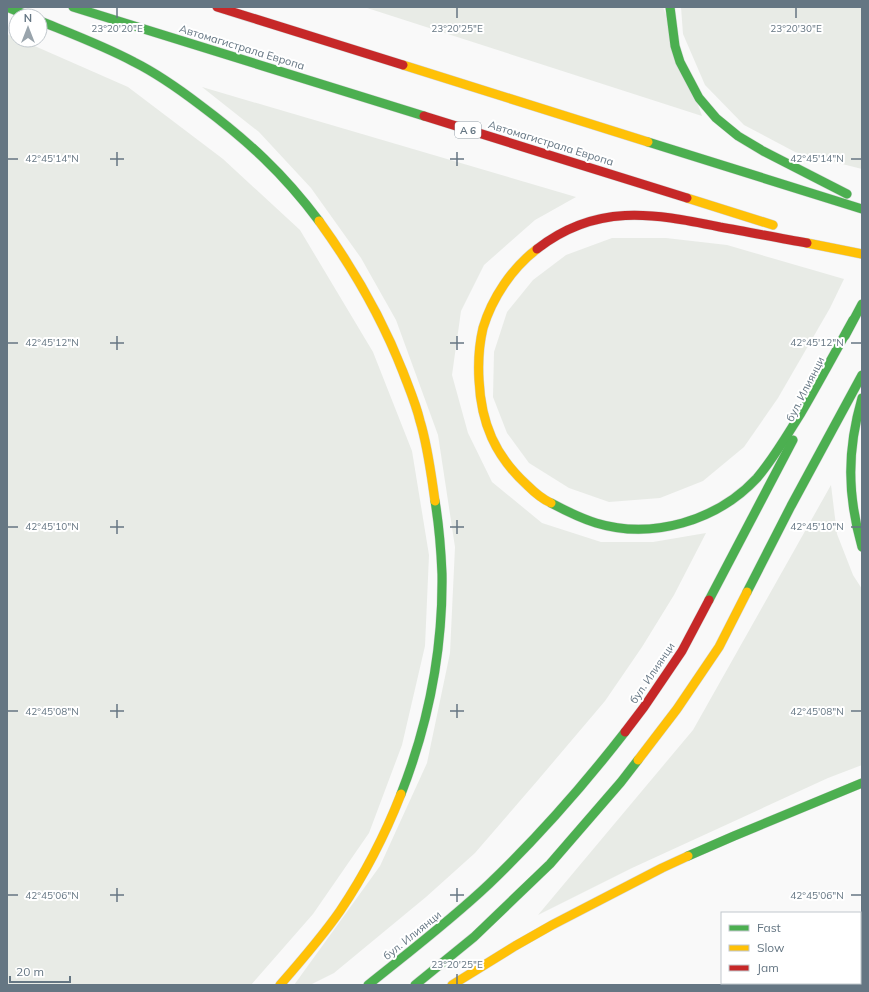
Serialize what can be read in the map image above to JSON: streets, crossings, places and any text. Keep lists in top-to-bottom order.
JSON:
{
  "streets": {
    "main road": ["Автомагистрала Европа", "A 6", "бул. Илиянци"]
  },
  "legend": ["Fast", "Slow", "Jam"],
  "scale_bar": "20 m",
  "north": "top",
  "coordinates": [
    "23°20'20\"E",
    "23°20'25\"E",
    "23°20'30\"E",
    "42°45'14\"N",
    "42°45'12\"N",
    "42°45'10\"N",
    "42°45'08\"N",
    "42°45'06\"N"
  ]
}
